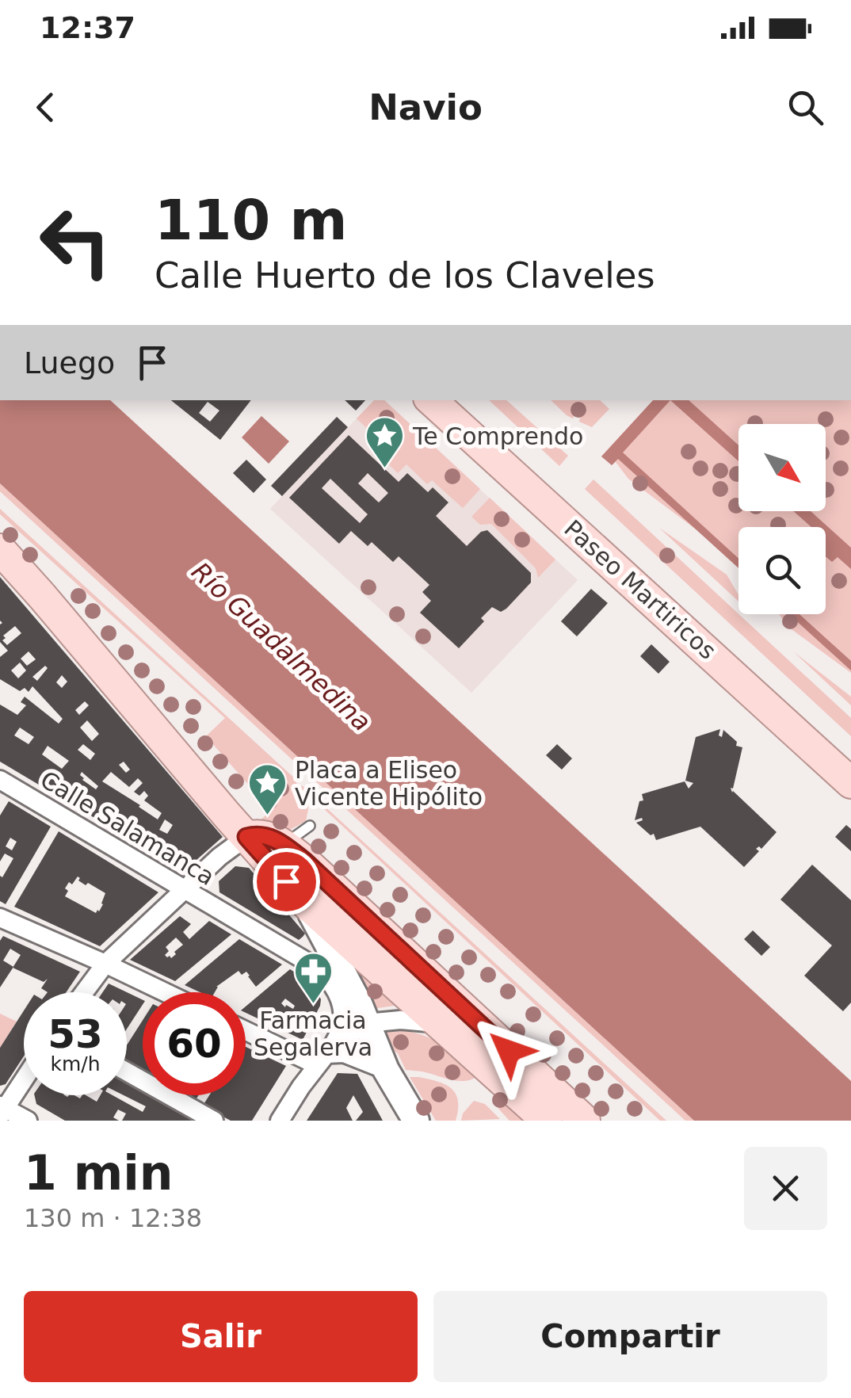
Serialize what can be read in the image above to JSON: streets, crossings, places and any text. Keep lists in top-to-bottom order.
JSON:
{
  "streets": {
    "main road": ["Paseo Martiricos"],
    "street": ["Calle Salamanca"]
  },
  "water": ["Río Guadalmedina"],
  "places": {
    "place": ["Te Comprendo", "Placa a Eliseo Vicente Hipólito"],
    "pharmacy": ["Farmacia Segalerva"]
  },
  "north": "bottom right",
  "page": {
    "status": "12:37",
    "header": "Navio",
    "turn": ["110 m", "Calle Huerto de los Claveles"],
    "then": "Luego",
    "speed": "53 km/h",
    "limit": "60",
    "heading": ["1 min", "130 m · 12:38"],
    "buttons": ["Salir", "Compartir"]
  }
}
